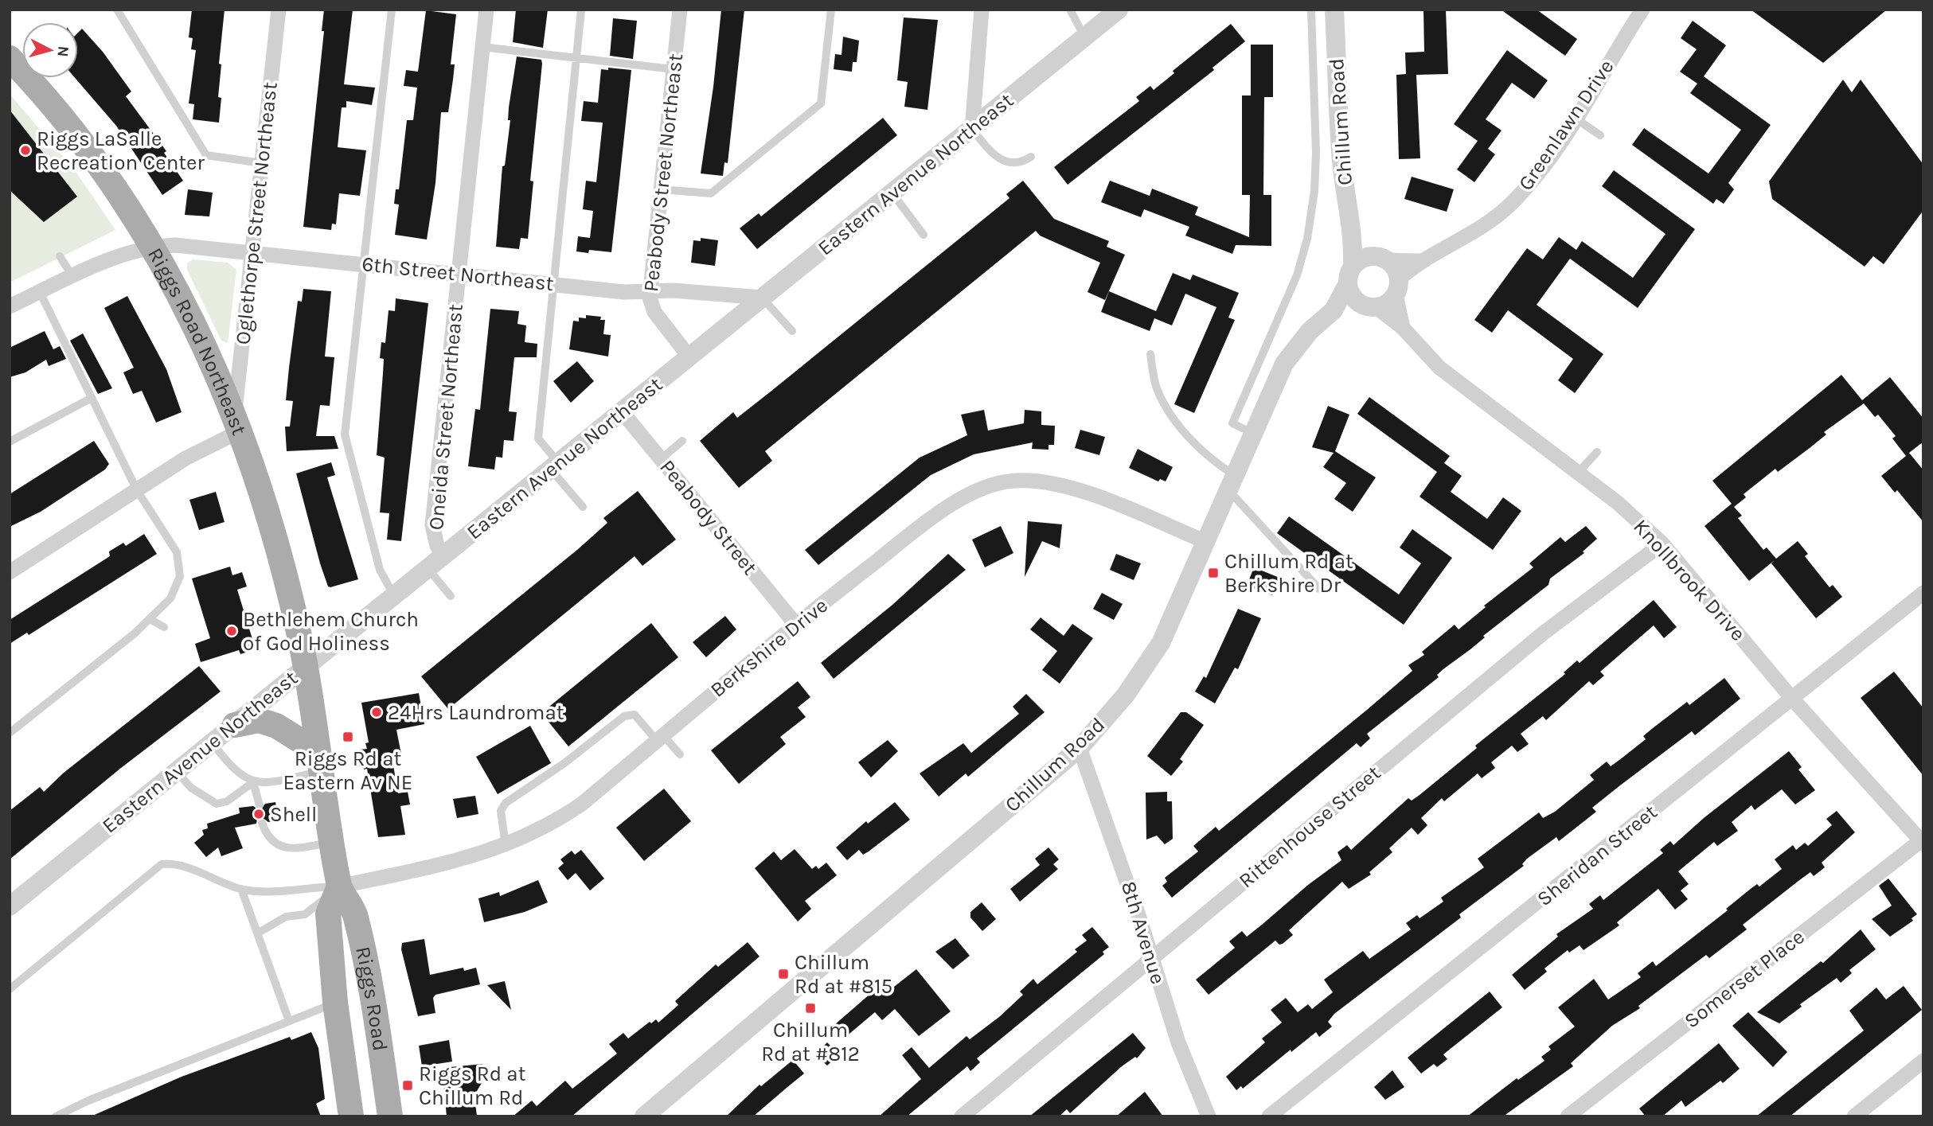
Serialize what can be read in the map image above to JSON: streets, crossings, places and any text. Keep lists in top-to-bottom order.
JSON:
{
  "streets": {
    "main road": ["Riggs Road Northeast", "Riggs Road"],
    "street": [
      "Chillum Road",
      "Greenlawn Drive",
      "Peabody Street Northeast",
      "Eastern Avenue Northeast",
      "Oglethorpe Street Northeast",
      "6th Street Northeast",
      "Oneida Street Northeast",
      "Peabody Street",
      "Knollbrook Drive",
      "Berkshire Drive",
      "Rittenhouse Street",
      "Sheridan Street",
      "8th Avenue",
      "Somerset Place"
    ]
  },
  "crossings": [
    ["Chillum Road", "Greenlawn Drive"],
    ["Chillum Road", "Knollbrook Drive"],
    ["Chillum Road", "Berkshire Drive"],
    ["Chillum Road", "8th Avenue"],
    ["Greenlawn Drive", "Knollbrook Drive"],
    ["Peabody Street Northeast", "Eastern Avenue Northeast"],
    ["Peabody Street Northeast", "6th Street Northeast"],
    ["Eastern Avenue Northeast", "6th Street Northeast"],
    ["Eastern Avenue Northeast", "Riggs Road Northeast"],
    ["Eastern Avenue Northeast", "Oneida Street Northeast"],
    ["Eastern Avenue Northeast", "Peabody Street"],
    ["Eastern Avenue Northeast", "Riggs Road"],
    ["Oglethorpe Street Northeast", "6th Street Northeast"],
    ["Oglethorpe Street Northeast", "Riggs Road Northeast"],
    ["6th Street Northeast", "Riggs Road Northeast"],
    ["6th Street Northeast", "Oneida Street Northeast"],
    ["Riggs Road Northeast", "Riggs Road"],
    ["Peabody Street", "Berkshire Drive"],
    ["Knollbrook Drive", "Rittenhouse Street"],
    ["Knollbrook Drive", "Sheridan Street"],
    ["Knollbrook Drive", "Somerset Place"],
    ["Berkshire Drive", "Riggs Road"],
    ["Rittenhouse Street", "8th Avenue"]
  ],
  "places": {
    "other": [
      "Riggs LaSalle Recreation Center",
      "Bethlehem Church of God Holiness",
      "24Hrs Laundromat",
      "Shell"
    ],
    "transit": [
      "Chillum Rd at Berkshire Dr",
      "Riggs Rd at Eastern Av NE",
      "Chillum Rd at #815",
      "Chillum Rd at #812",
      "Riggs Rd at Chillum Rd"
    ]
  },
  "north": "right"
}
